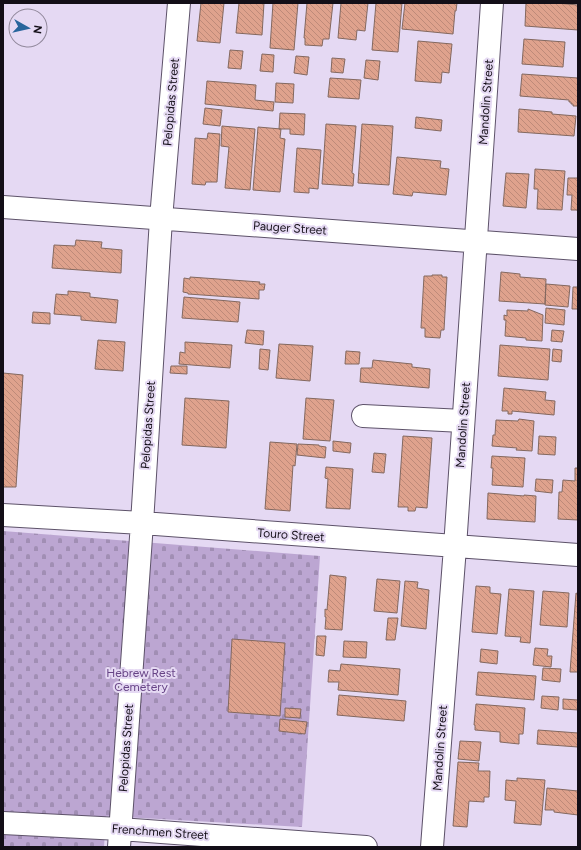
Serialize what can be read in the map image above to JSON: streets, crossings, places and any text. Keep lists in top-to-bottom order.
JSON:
{
  "streets": {
    "street": [
      "Pelopidas Street",
      "Mandolin Street",
      "Pauger Street",
      "Touro Street",
      "Frenchmen Street"
    ]
  },
  "crossings": [
    ["Pelopidas Street", "Pauger Street"],
    ["Pelopidas Street", "Touro Street"],
    ["Pelopidas Street", "Frenchmen Street"],
    ["Mandolin Street", "Pauger Street"],
    ["Mandolin Street", "Touro Street"]
  ],
  "parks": ["Hebrew Rest Cemetery"],
  "north": "right"
}
